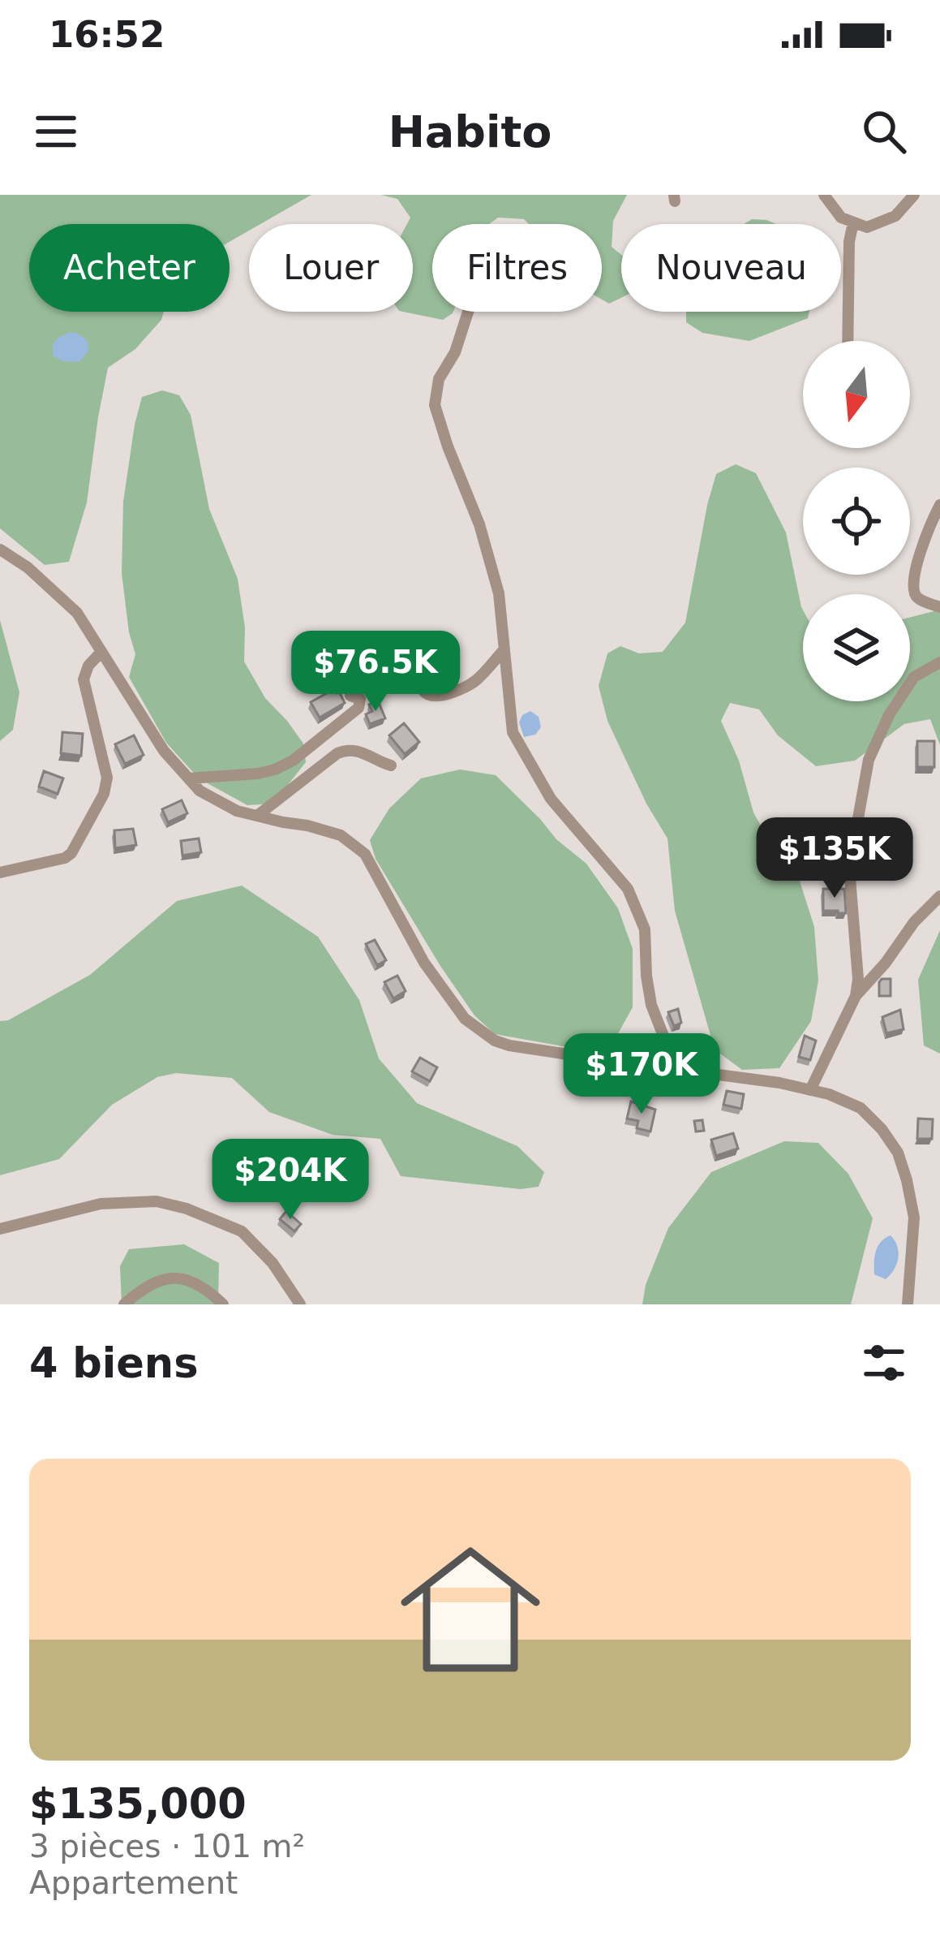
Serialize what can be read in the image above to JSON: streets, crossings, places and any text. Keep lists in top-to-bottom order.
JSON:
{
  "north": "bottom",
  "page": {
    "status": "16:52",
    "header": "Habito",
    "chip": [
      "Acheter",
      "Louer",
      "Filtres",
      "Nouveau"
    ],
    "price": [
      "$76.5K",
      "$135K",
      "$170K",
      "$204K"
    ],
    "heading": "4 biens",
    "list": [
      {
        "name": "$135,000",
        "note": "3 pièces · 101 m² · Appartement"
      }
    ]
  }
}
